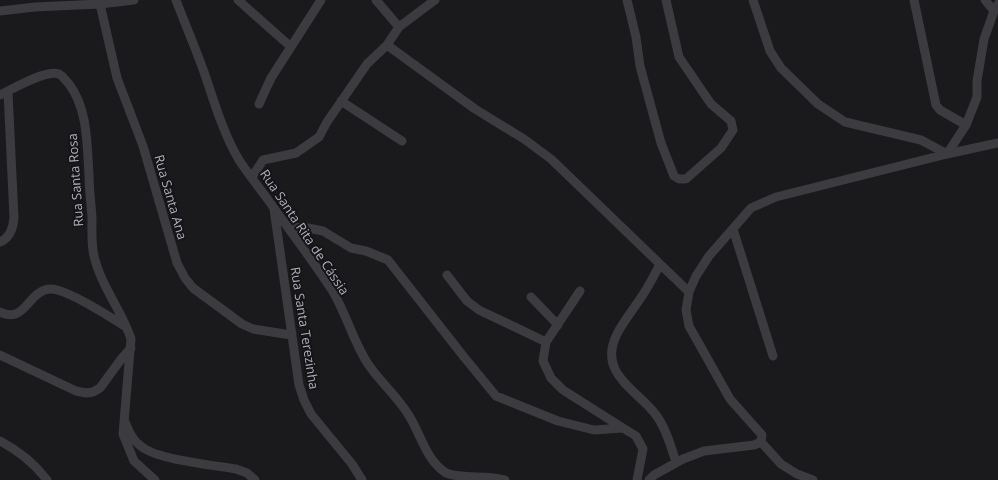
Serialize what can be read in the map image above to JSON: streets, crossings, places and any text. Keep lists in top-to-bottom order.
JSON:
{
  "streets": {
    "street": [
      "Rua Santa Rosa",
      "Rua Santa Ana",
      "Rua Santa Rita de Cássia",
      "Rua Santa Terezinha"
    ]
  },
  "crossings": [
    ["Rua Santa Ana", "Rua Santa Terezinha"],
    ["Rua Santa Rita de Cássia", "Rua Santa Terezinha"]
  ]
}
